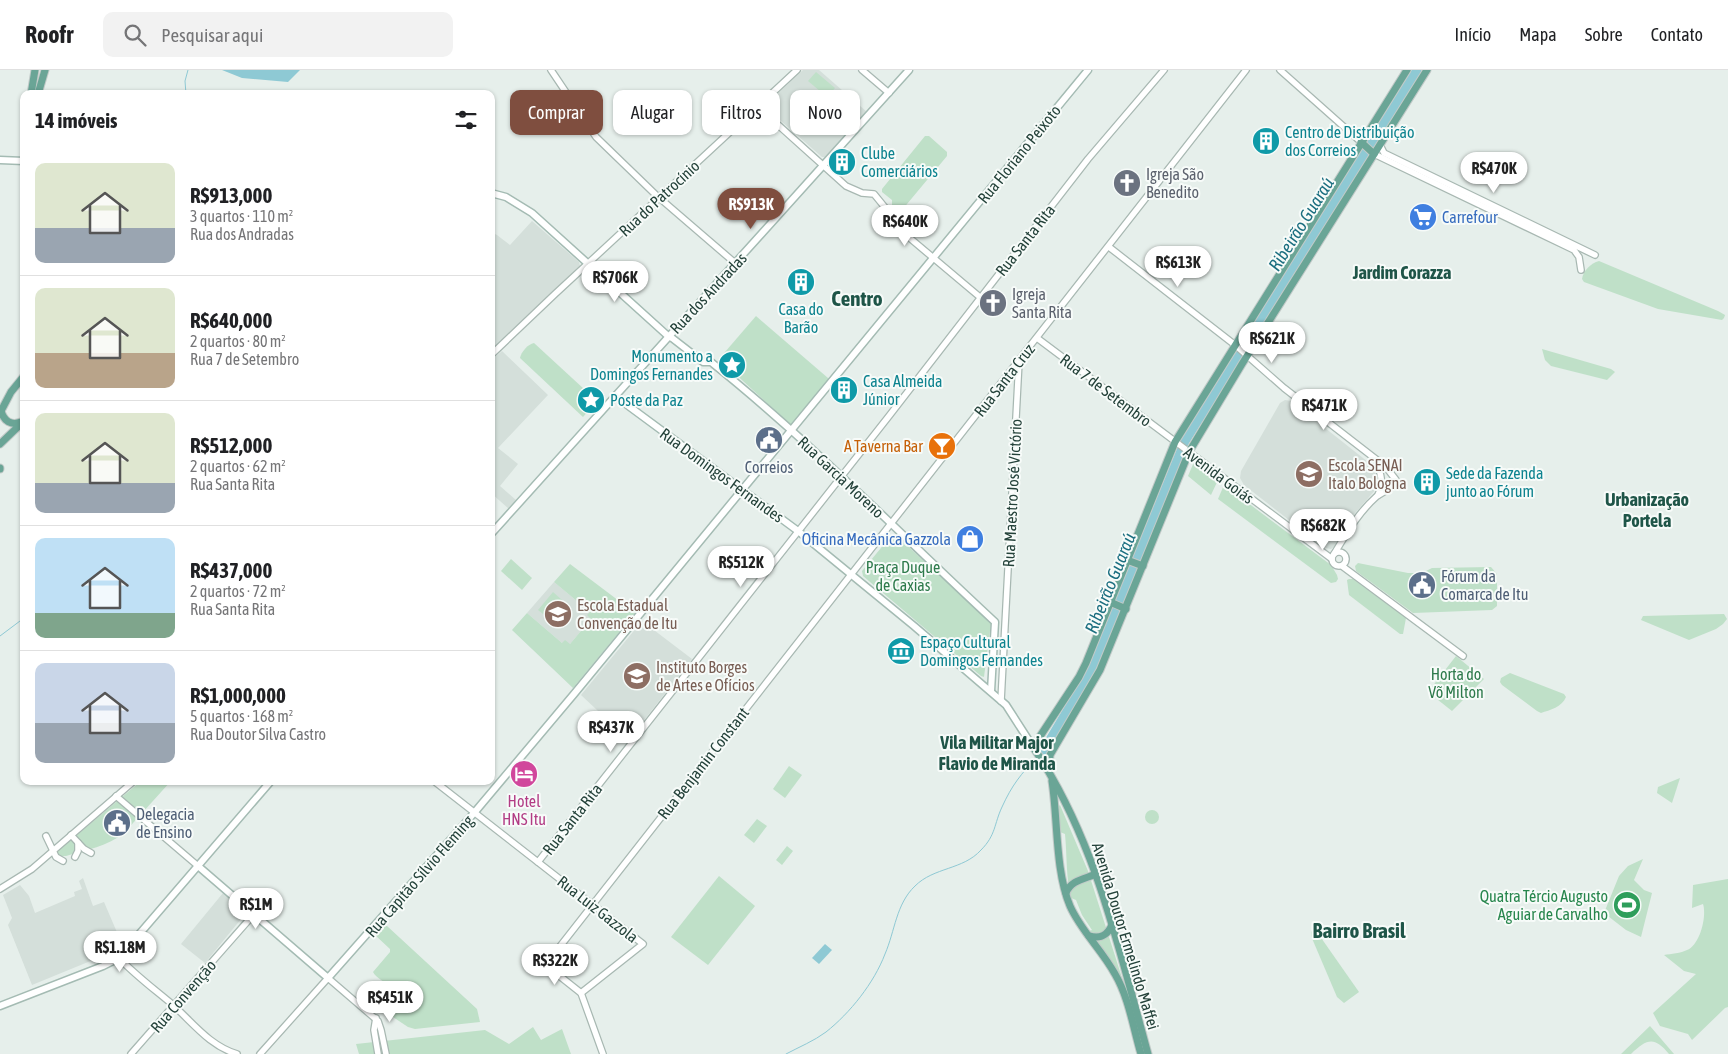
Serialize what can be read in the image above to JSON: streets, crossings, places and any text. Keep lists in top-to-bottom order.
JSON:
{
  "streets": {
    "main road": [
      "Rua Floriano Peixoto",
      "Rua dos Andradas",
      "Rua Domingos Fernandes",
      "Rua Garcia Moreno",
      "Rua Capitão Sílvio Fleming",
      "Avenida Doutor Ermelindo Maffei"
    ],
    "street": [
      "Rua do Patrocínio",
      "Rua Santa Rita",
      "Rua Santa Cruz",
      "Rua 7 de Setembro",
      "Avenida Goiás",
      "Rua Maestro José Victório",
      "Rua Benjamin Constant",
      "Rua Luiz Gazzola",
      "Rua Convenção"
    ]
  },
  "crossings": [
    ["Rua Floriano Peixoto", "Rua Garcia Moreno"],
    ["Rua do Patrocínio", "Rua Garcia Moreno"],
    ["Rua Santa Rita", "Rua Domingos Fernandes"],
    ["Rua Santa Rita", "Rua Garcia Moreno"],
    ["Rua Santa Rita", "Rua Luiz Gazzola"],
    ["Rua dos Andradas", "Rua Domingos Fernandes"],
    ["Rua dos Andradas", "Rua Garcia Moreno"],
    ["Rua Santa Cruz", "Rua 7 de Setembro"],
    ["Rua Santa Cruz", "Rua Garcia Moreno"],
    ["Rua Santa Cruz", "Rua Maestro José Victório"],
    ["Rua 7 de Setembro", "Avenida Goiás"],
    ["Rua Domingos Fernandes", "Rua Benjamin Constant"],
    ["Rua Domingos Fernandes", "Rua Capitão Sílvio Fleming"],
    ["Rua Benjamin Constant", "Rua Luiz Gazzola"],
    ["Rua Capitão Sílvio Fleming", "Rua Luiz Gazzola"]
  ],
  "districts": [
    "Jardim Corazza",
    "Centro",
    "Urbanização Portela",
    "Vila Militar Major Flavio de Miranda",
    "Bairro Brasil"
  ],
  "water": ["Ribeirão Guaraú"],
  "parks": ["Praça Duque de Caxias", "Horta do Võ Milton"],
  "places": {
    "building": [
      "Centro de Distribuição dos Correios",
      "Clube Comerciários",
      "Casa do Barão",
      "Casa Almeida Júnior",
      "Sede da Fazenda junto ao Fórum"
    ],
    "church": ["Igreja São Benedito", "Igreja Santa Rita"],
    "supermarket": ["Carrefour"],
    "place": ["Monumento a Domingos Fernandes", "Poste da Paz"],
    "public building": ["Correios", "Fórum da Comarca de Itu", "Delegacia de Ensino"],
    "bar": ["A Taverna Bar"],
    "school or university": ["Escola SENAI Italo Bologna", "Escola Estadual Convenção de Itu", "Instituto Borges de Artes e Ofícios"],
    "shop": ["Oficina Mecânica Gazzola"],
    "museum": ["Espaço Cultural Domingos Fernandes"],
    "hotel": ["Hotel HNS Itu"],
    "sports": ["Quatra Tércio Augusto Aguiar de Carvalho"]
  },
  "page": {
    "header": "Roofr",
    "search": "Pesquisar aqui",
    "nav": [
      "Início",
      "Mapa",
      "Sobre",
      "Contato"
    ],
    "chip": [
      "Comprar",
      "Alugar",
      "Filtros",
      "Novo"
    ],
    "heading": "14 imóveis",
    "list": [
      {
        "name": "R$913,000",
        "note": "3 quartos · 110 m² · Rua dos Andradas"
      },
      {
        "name": "R$640,000",
        "note": "2 quartos · 80 m² · Rua 7 de Setembro"
      },
      {
        "name": "R$512,000",
        "note": "2 quartos · 62 m² · Rua Santa Rita"
      },
      {
        "name": "R$437,000",
        "note": "2 quartos · 72 m² · Rua Santa Rita"
      },
      {
        "name": "R$1,000,000",
        "note": "5 quartos · 168 m² · Rua Doutor Silva Castro"
      }
    ],
    "price": [
      "R$470K",
      "R$913K",
      "R$640K",
      "R$613K",
      "R$706K",
      "R$621K",
      "R$471K",
      "R$682K",
      "R$512K",
      "R$437K",
      "R$1M",
      "R$1.18M",
      "R$322K",
      "R$451K"
    ]
  }
}
